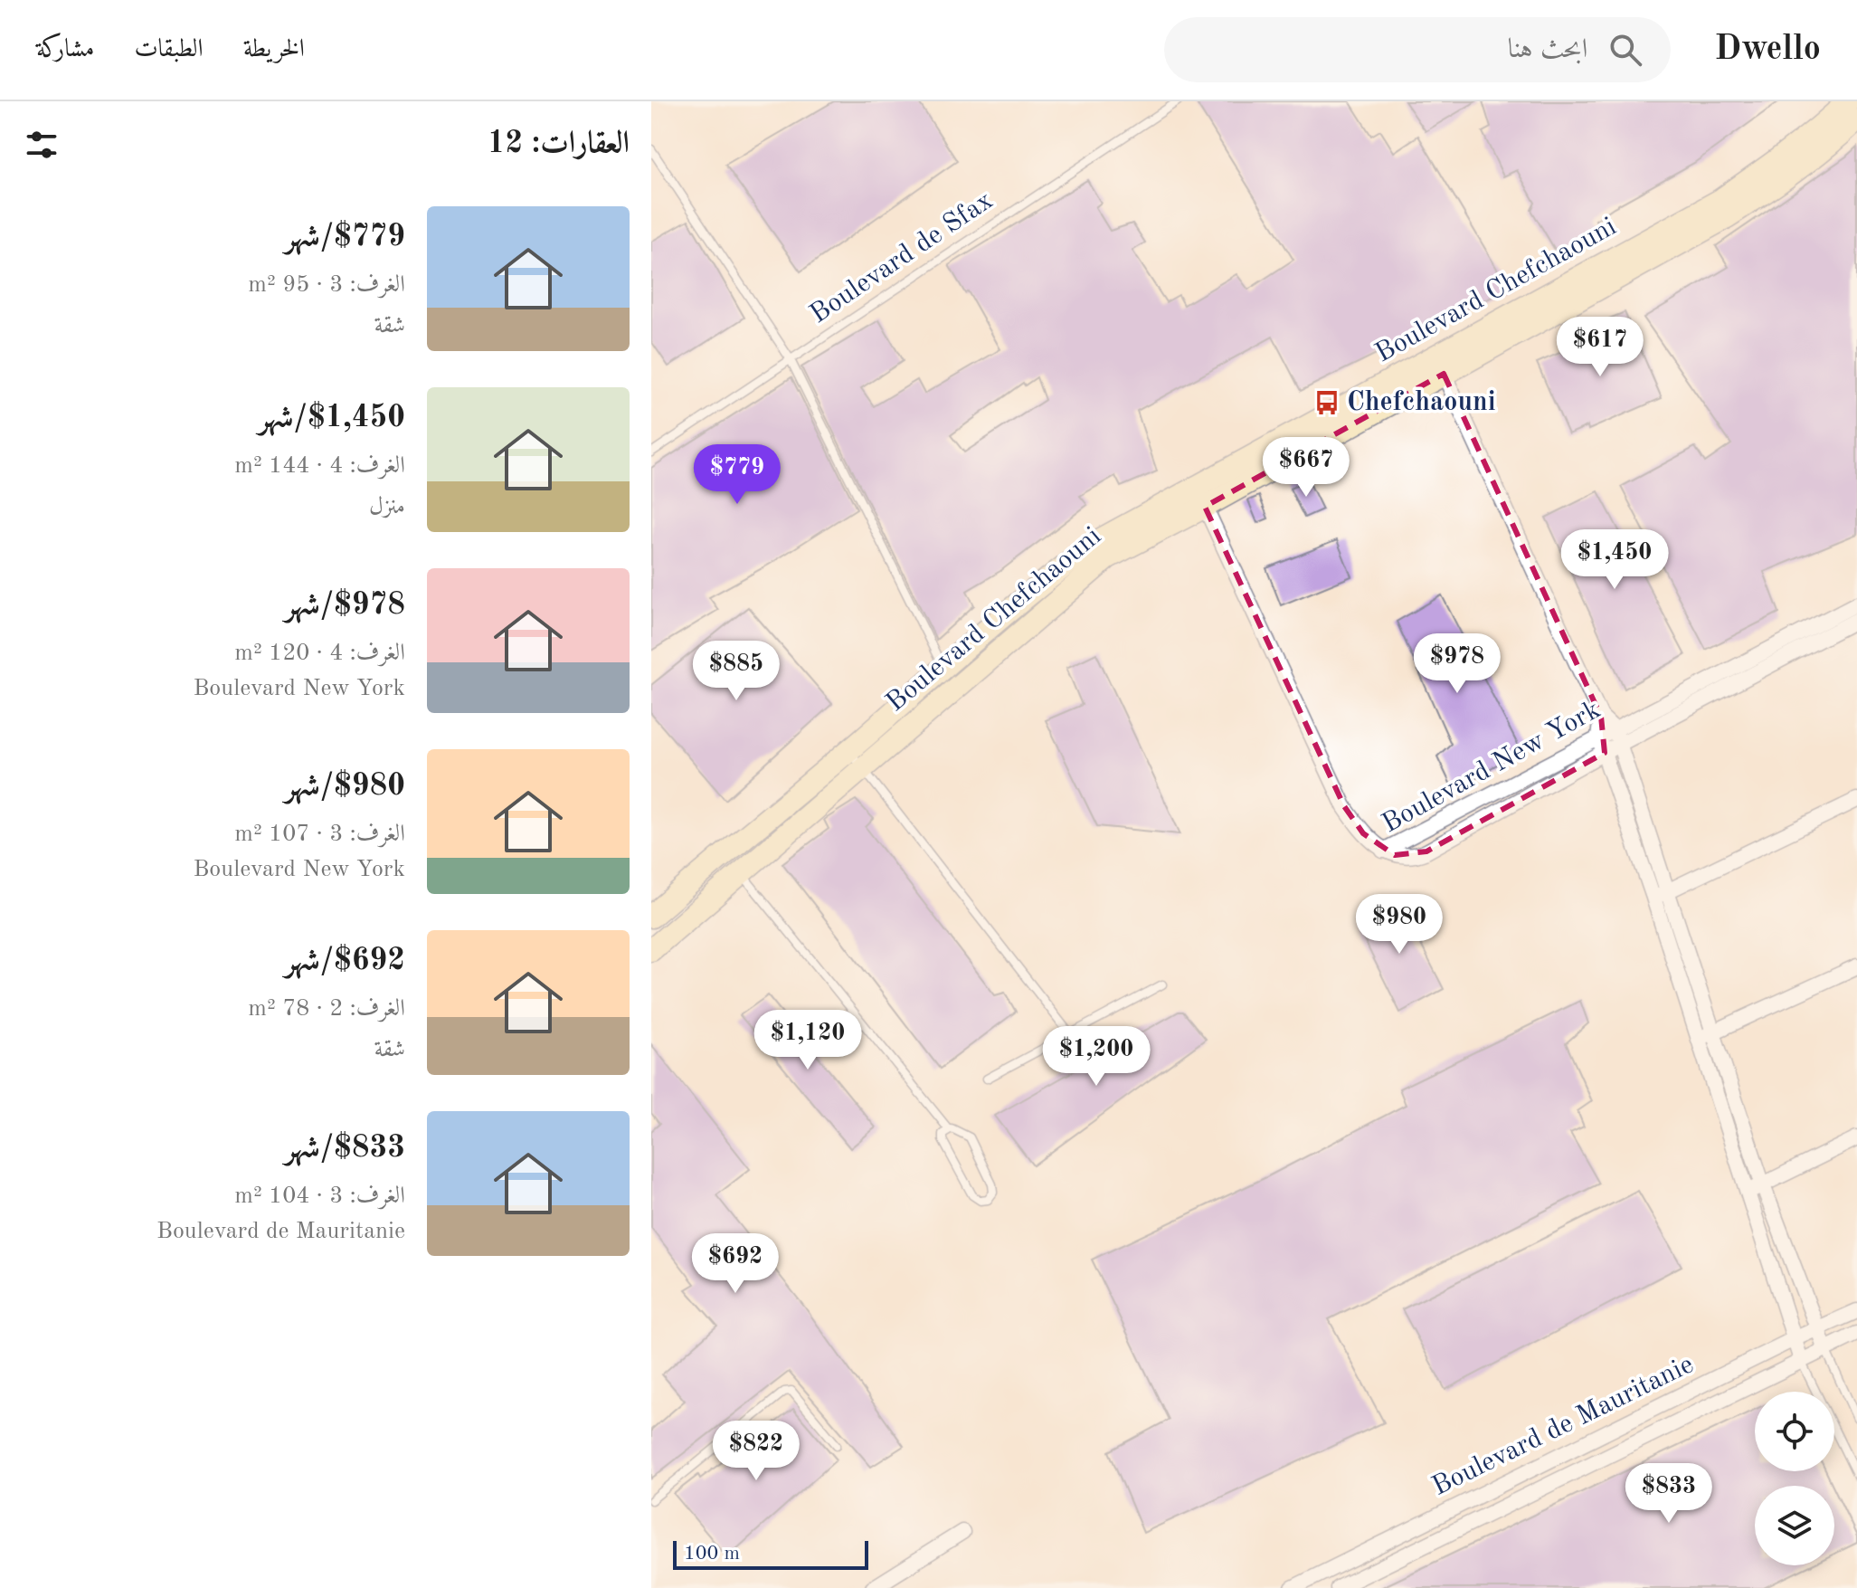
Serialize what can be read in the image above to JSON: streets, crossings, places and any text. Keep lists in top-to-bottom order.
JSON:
{
  "streets": {
    "street": ["Boulevard Chefchaouni", "Boulevard New York", "Boulevard de Mauritanie"],
    "lane": ["Boulevard de Sfax"]
  },
  "places": {
    "bus stop": ["Chefchaouni"]
  },
  "scale_bar": "100 m",
  "page": {
    "header": "Dwello",
    "search": "ابحث هنا",
    "nav": ["الخريطة", "الطبقات", "مشاركة"],
    "heading": "العقارات: 12",
    "list": [
      {
        "name": "$779/شهر",
        "note": "الغرف: 3 · 95 m² · شقة"
      },
      {
        "name": "$1,450/شهر",
        "note": "الغرف: 4 · 144 m² · منزل"
      },
      {
        "name": "$978/شهر",
        "note": "الغرف: 4 · 120 m² · Boulevard New York"
      },
      {
        "name": "$980/شهر",
        "note": "الغرف: 3 · 107 m² · Boulevard New York"
      },
      {
        "name": "$692/شهر",
        "note": "الغرف: 2 · 78 m² · شقة"
      },
      {
        "name": "$833/شهر",
        "note": "الغرف: 3 · 104 m² · Boulevard de Mauritanie"
      }
    ],
    "price": [
      "$617",
      "$667",
      "$779",
      "$1,450",
      "$978",
      "$885",
      "$980",
      "$1,120",
      "$1,200",
      "$692",
      "$822",
      "$833"
    ],
    "scale": "100 m"
  }
}
